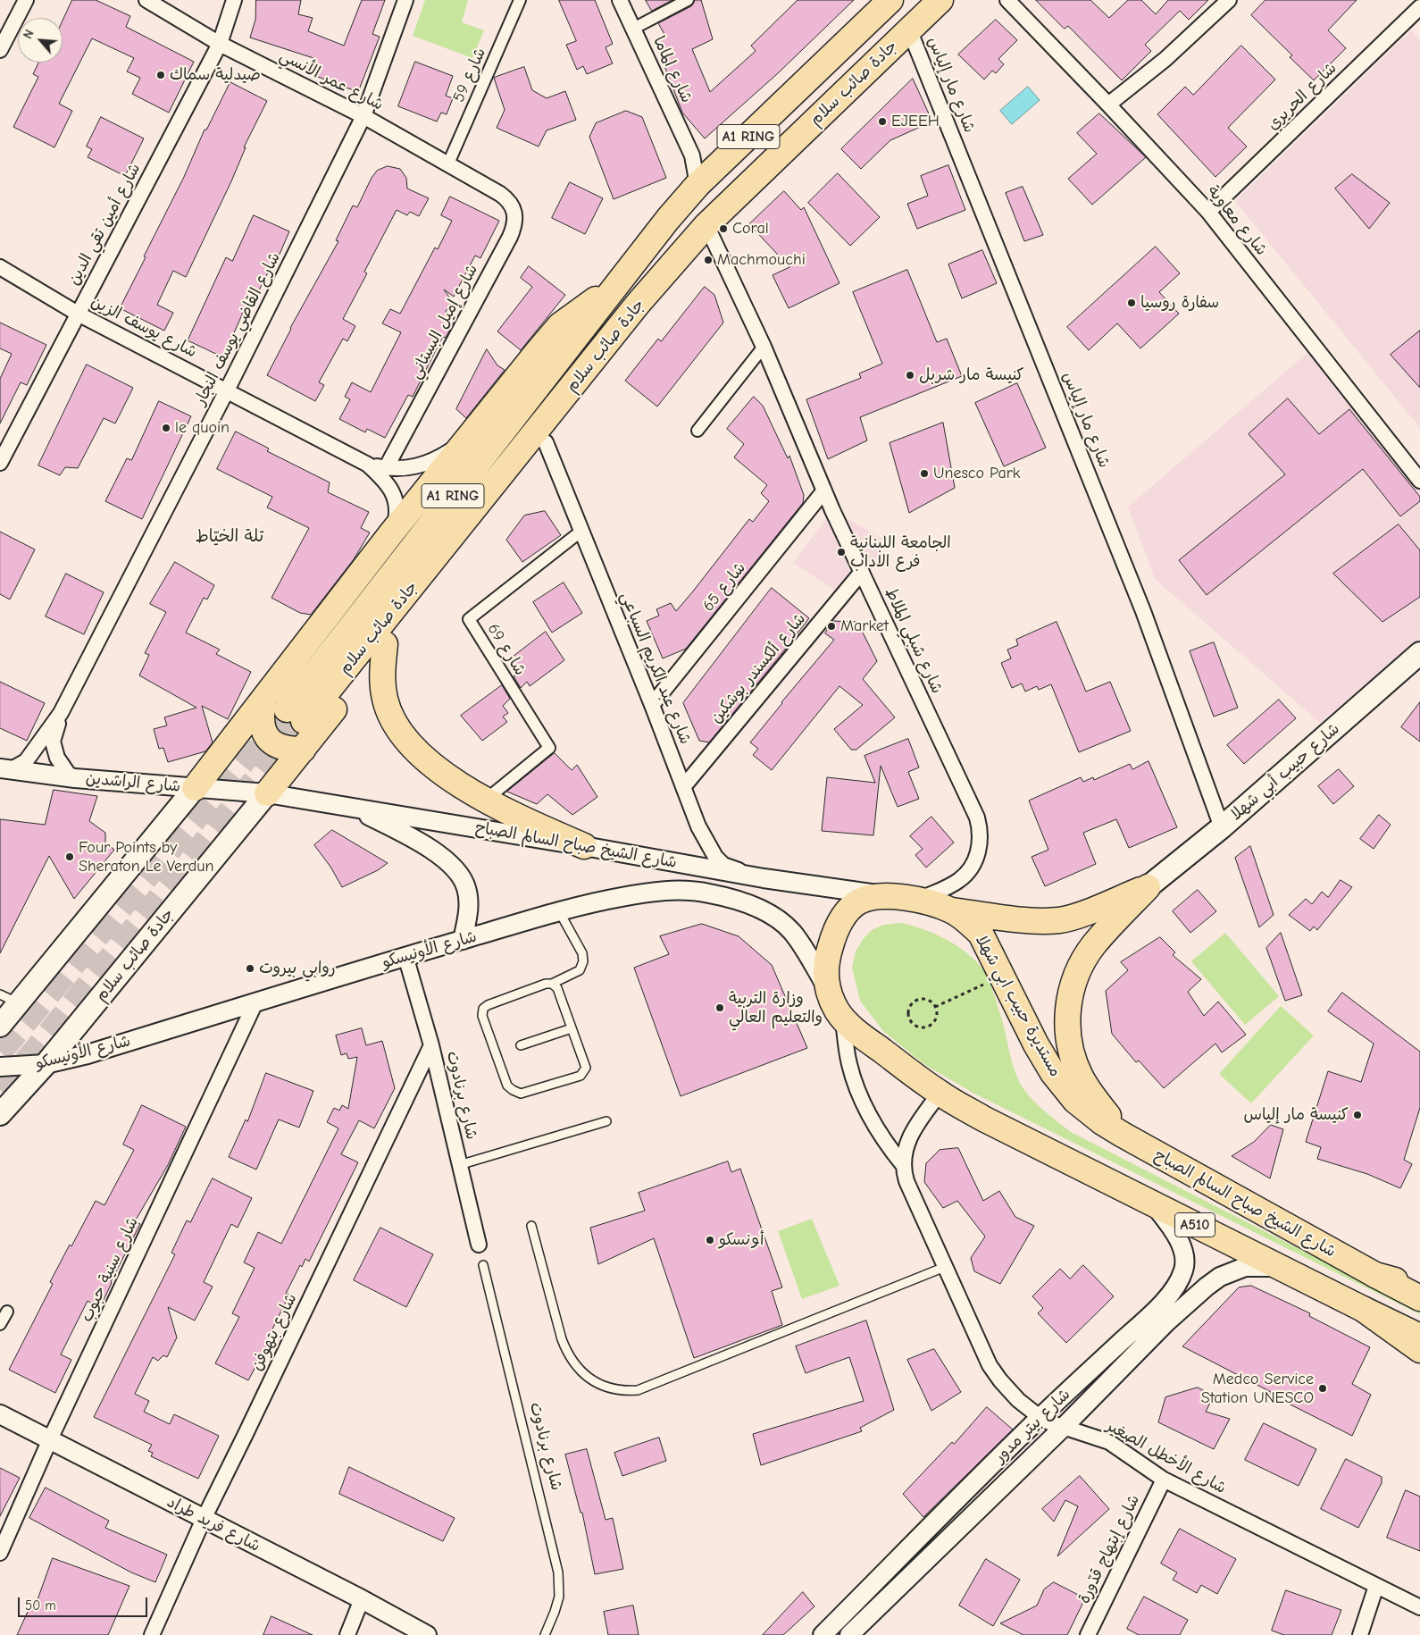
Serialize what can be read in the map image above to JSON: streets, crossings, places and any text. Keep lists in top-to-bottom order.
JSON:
{
  "streets": {
    "highway": [
      "جادة صائب سلام",
      "A1 RING",
      "شارع الشيخ صباح السالم الصباح",
      "مستديرة حبيب ابي شهلا",
      "A510"
    ],
    "main road": ["شارع حبيب أبي شهلا"],
    "street": [
      "شارع الماما",
      "شارع 59",
      "شارع عمر الأنسي",
      "شارع مار إلياس",
      "شارع الحريري",
      "شارع معاوية",
      "شارع أمين تقي الدين",
      "شارع إميل البستاني",
      "شارع يوسف الزين",
      "شارع القاضي يوسف النجار",
      "شارع 65",
      "شارع شبلي الملاط",
      "شارع 69",
      "شارع عبد الكريم السباعي",
      "شارع ألكسندر بوشكين",
      "شارع الراشدين",
      "شارع الأونيسكو",
      "شارع برنادوت",
      "شارع سنية حبوب",
      "شارع بتهوفن",
      "شارع بيتر مدور",
      "شارع الأخطل الصغير",
      "شارع فريد طراد",
      "شارع إبتهاج قدّورة"
    ]
  },
  "crossings": [
    ["شارع الماما", "جادة صائب سلام"],
    ["شارع 59", "شارع عمر الأنسي"],
    ["شارع عمر الأنسي", "شارع أمين تقي الدين"],
    ["شارع عمر الأنسي", "شارع إميل البستاني"],
    ["شارع عمر الأنسي", "شارع القاضي يوسف النجار"],
    ["جادة صائب سلام", "شارع مار إلياس"],
    ["جادة صائب سلام", "شارع شبلي الملاط"],
    ["جادة صائب سلام", "شارع الراشدين"],
    ["جادة صائب سلام", "شارع الشيخ صباح السالم الصباح"],
    ["جادة صائب سلام", "شارع الأونيسكو"],
    ["شارع مار إلياس", "شارع حبيب أبي شهلا"],
    ["شارع الحريري", "شارع معاوية"],
    ["شارع أمين تقي الدين", "شارع يوسف الزين"],
    ["شارع إميل البستاني", "شارع يوسف الزين"],
    ["شارع يوسف الزين", "شارع القاضي يوسف النجار"],
    ["شارع القاضي يوسف النجار", "شارع الراشدين"],
    ["شارع 65", "شارع شبلي الملاط"],
    ["شارع 65", "شارع عبد الكريم السباعي"],
    ["شارع شبلي الملاط", "شارع ألكسندر بوشكين"],
    ["شارع شبلي الملاط", "شارع الشيخ صباح السالم الصباح"],
    ["شارع شبلي الملاط", "مستديرة حبيب ابي شهلا"],
    ["شارع 69", "شارع عبد الكريم السباعي"],
    ["شارع عبد الكريم السباعي", "شارع ألكسندر بوشكين"],
    ["شارع عبد الكريم السباعي", "شارع الشيخ صباح السالم الصباح"],
    ["شارع الراشدين", "شارع الشيخ صباح السالم الصباح"],
    ["شارع الشيخ صباح السالم الصباح", "مستديرة حبيب ابي شهلا"],
    ["شارع الأونيسكو", "مستديرة حبيب ابي شهلا"],
    ["شارع الأونيسكو", "شارع برنادوت"],
    ["شارع الأونيسكو", "شارع سنية حبوب"],
    ["مستديرة حبيب ابي شهلا", "A510"],
    ["مستديرة حبيب ابي شهلا", "شارع بيتر مدور"],
    ["مستديرة حبيب ابي شهلا", "شارع الأخطل الصغير"],
    ["شارع برنادوت", "شارع بتهوفن"],
    ["A510", "شارع بيتر مدور"],
    ["شارع سنية حبوب", "شارع فريد طراد"],
    ["شارع بتهوفن", "شارع فريد طراد"],
    ["شارع بيتر مدور", "شارع الأخطل الصغير"],
    ["شارع الأخطل الصغير", "شارع إبتهاج قدّورة"]
  ],
  "districts": ["تلة الخيّاط"],
  "places": [
    "صيدلية سماك",
    "EJEEH",
    "Coral",
    "Machmouchi",
    "سفارة روسيا",
    "كنيسة مار شربل",
    "le quoin",
    "Unesco Park",
    "الجامعة اللبنانية فرع الاداب",
    "Market",
    "Four Points by Sheraton Le Verdun",
    "روابي بيروت",
    "وزارة التربية والتعليم العالي",
    "كنيسة مار إلياس",
    "أونسكو",
    "Medco Service Station UNESCO"
  ],
  "scale_bar": "50 m",
  "north": "top left"
}
